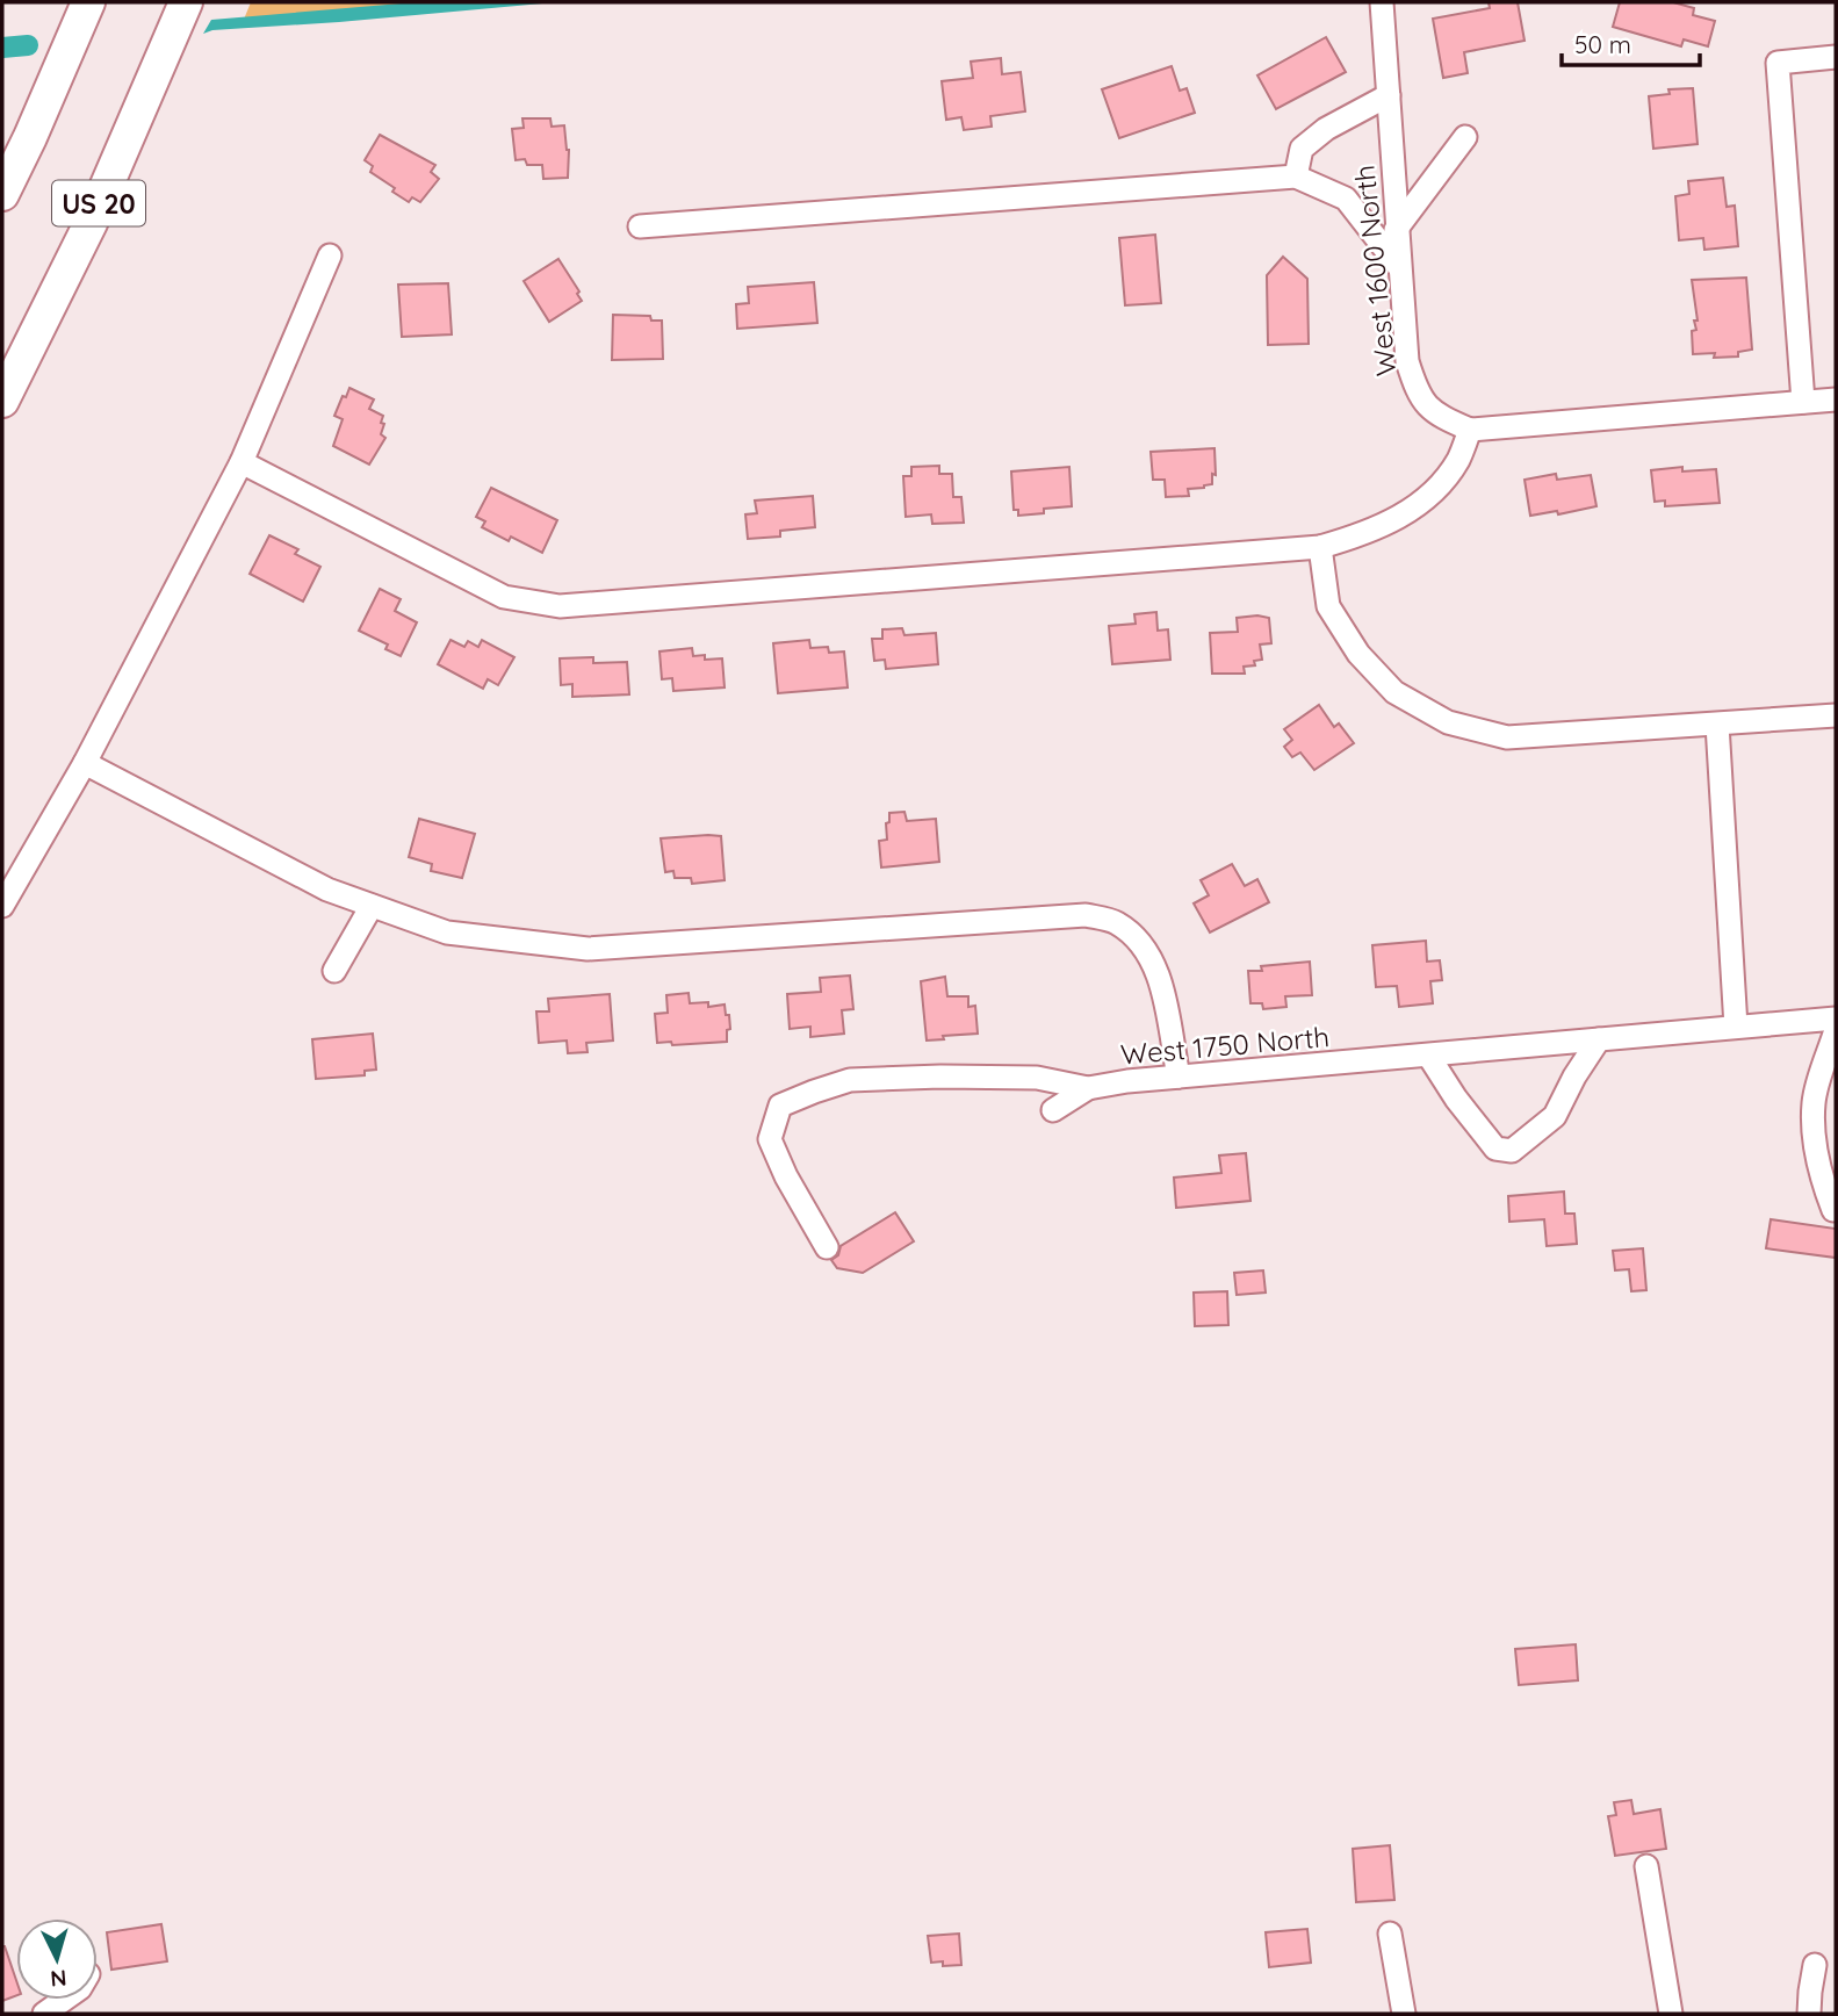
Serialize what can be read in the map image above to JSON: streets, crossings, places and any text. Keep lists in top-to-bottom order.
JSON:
{
  "streets": {
    "highway": ["US 20"],
    "street": ["West 1600 North", "West 1750 North"]
  },
  "scale_bar": "50 m",
  "north": "bottom"
}
